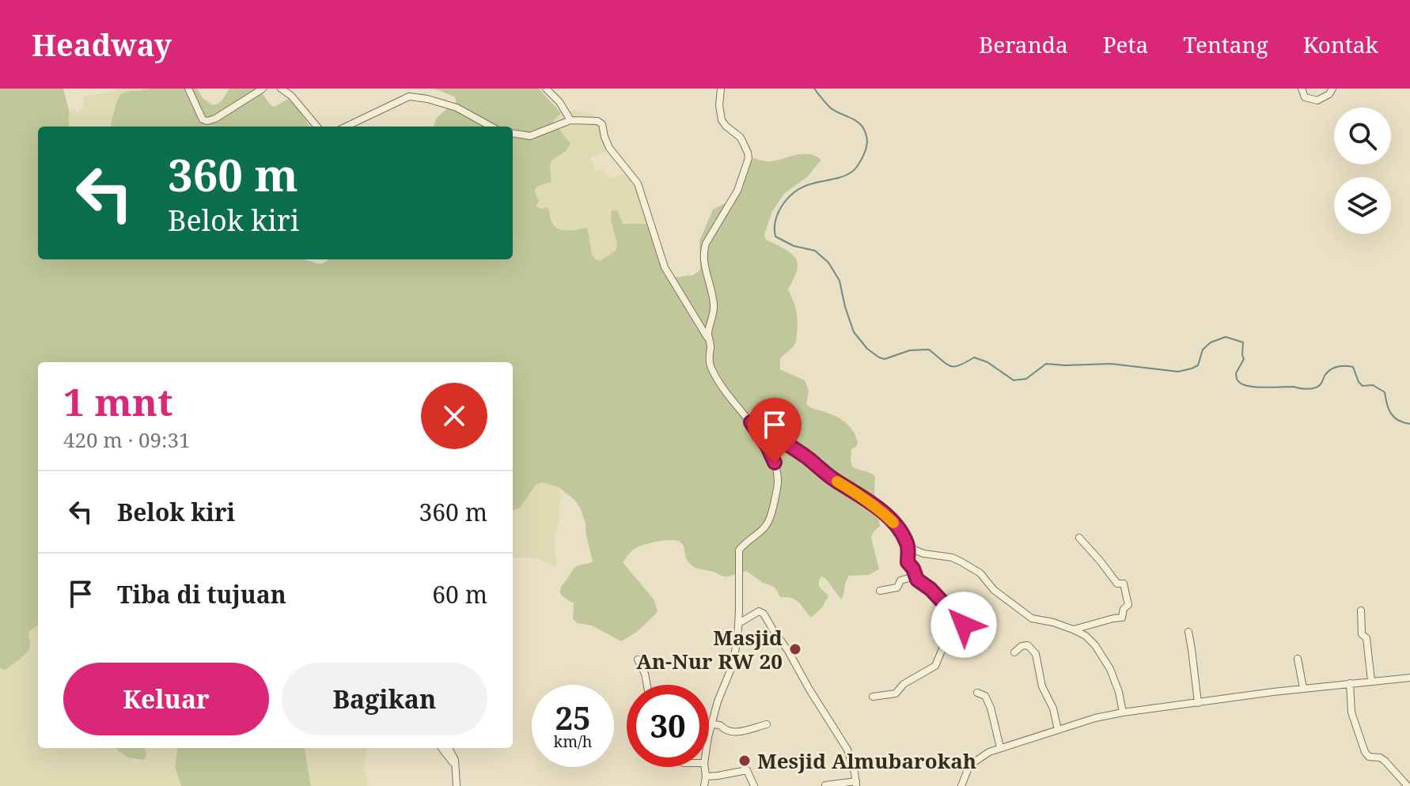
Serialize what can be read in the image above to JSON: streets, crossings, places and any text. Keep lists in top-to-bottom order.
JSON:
{
  "places": ["Masjid An-Nur RW 20", "Mesjid Almubarokah"],
  "page": {
    "header": "Headway",
    "nav": [
      "Beranda",
      "Peta",
      "Tentang",
      "Kontak"
    ],
    "turn": ["360 m", "Belok kiri"],
    "heading": ["1 mnt", "420 m · 09:31"],
    "list": [
      {
        "name": "Belok kiri",
        "value": "360 m"
      },
      {
        "name": "Tiba di tujuan",
        "value": "60 m"
      }
    ],
    "buttons": ["Keluar", "Bagikan"],
    "speed": "25 km/h",
    "limit": "30"
  }
}
